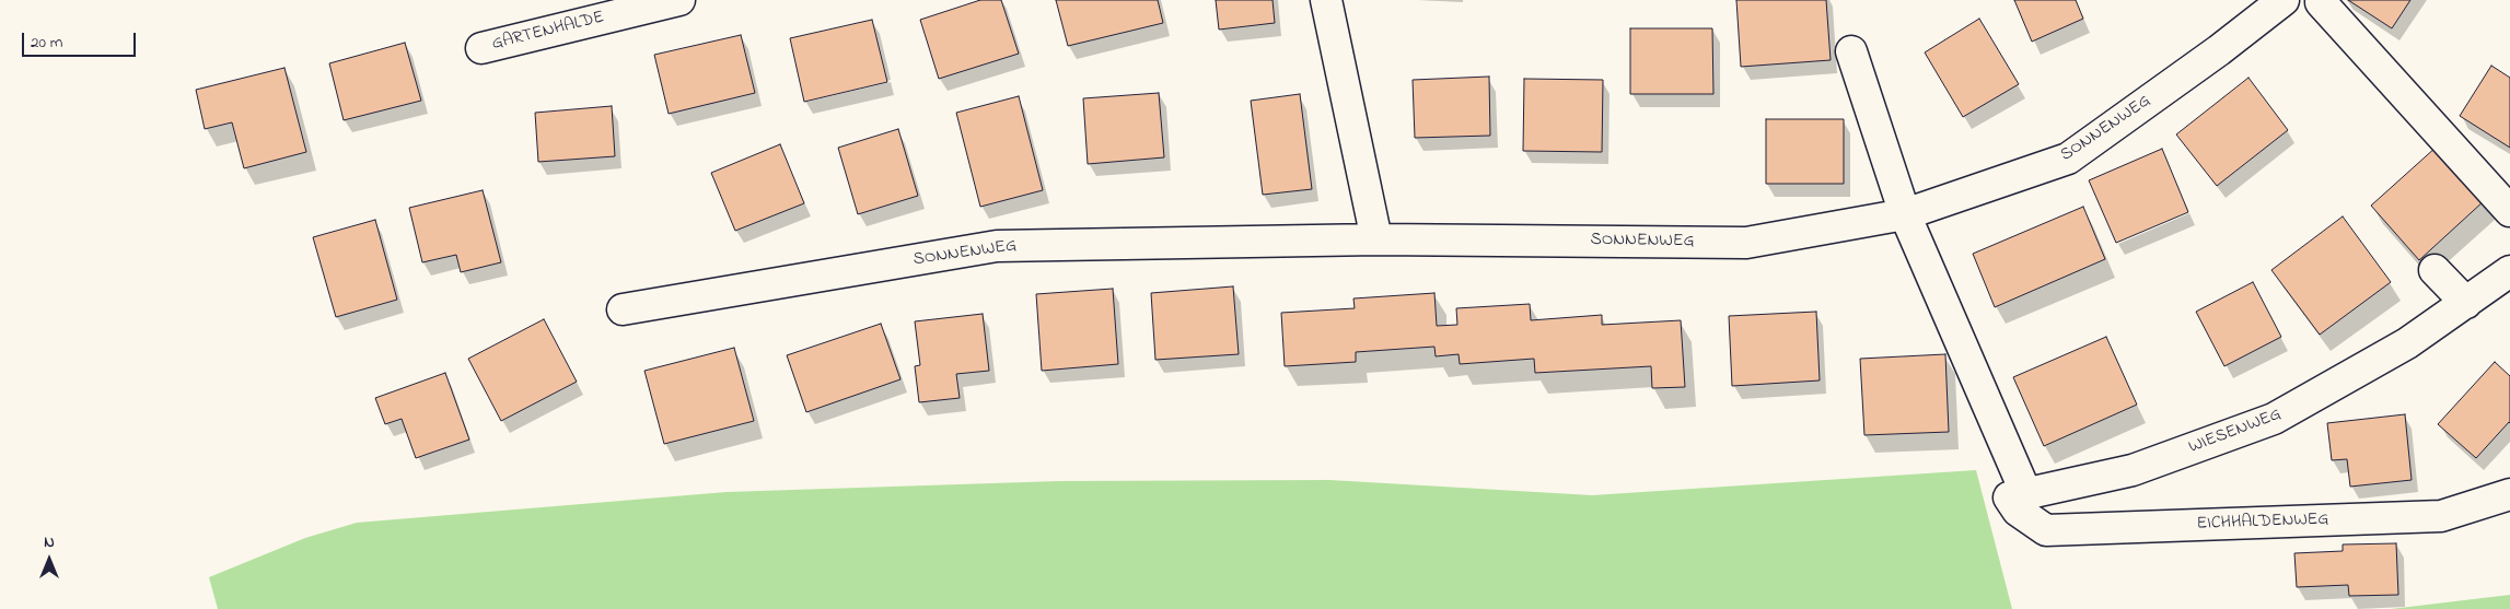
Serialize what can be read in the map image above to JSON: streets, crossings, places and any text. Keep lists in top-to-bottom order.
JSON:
{
  "streets": {
    "street": [
      "GARTENHALDE",
      "SONNENWEG",
      "WIESENWEG",
      "EICHHALDENWEG"
    ]
  },
  "crossings": [
    ["WIESENWEG", "EICHHALDENWEG"]
  ],
  "scale_bar": "20 m",
  "north": "top"
}
